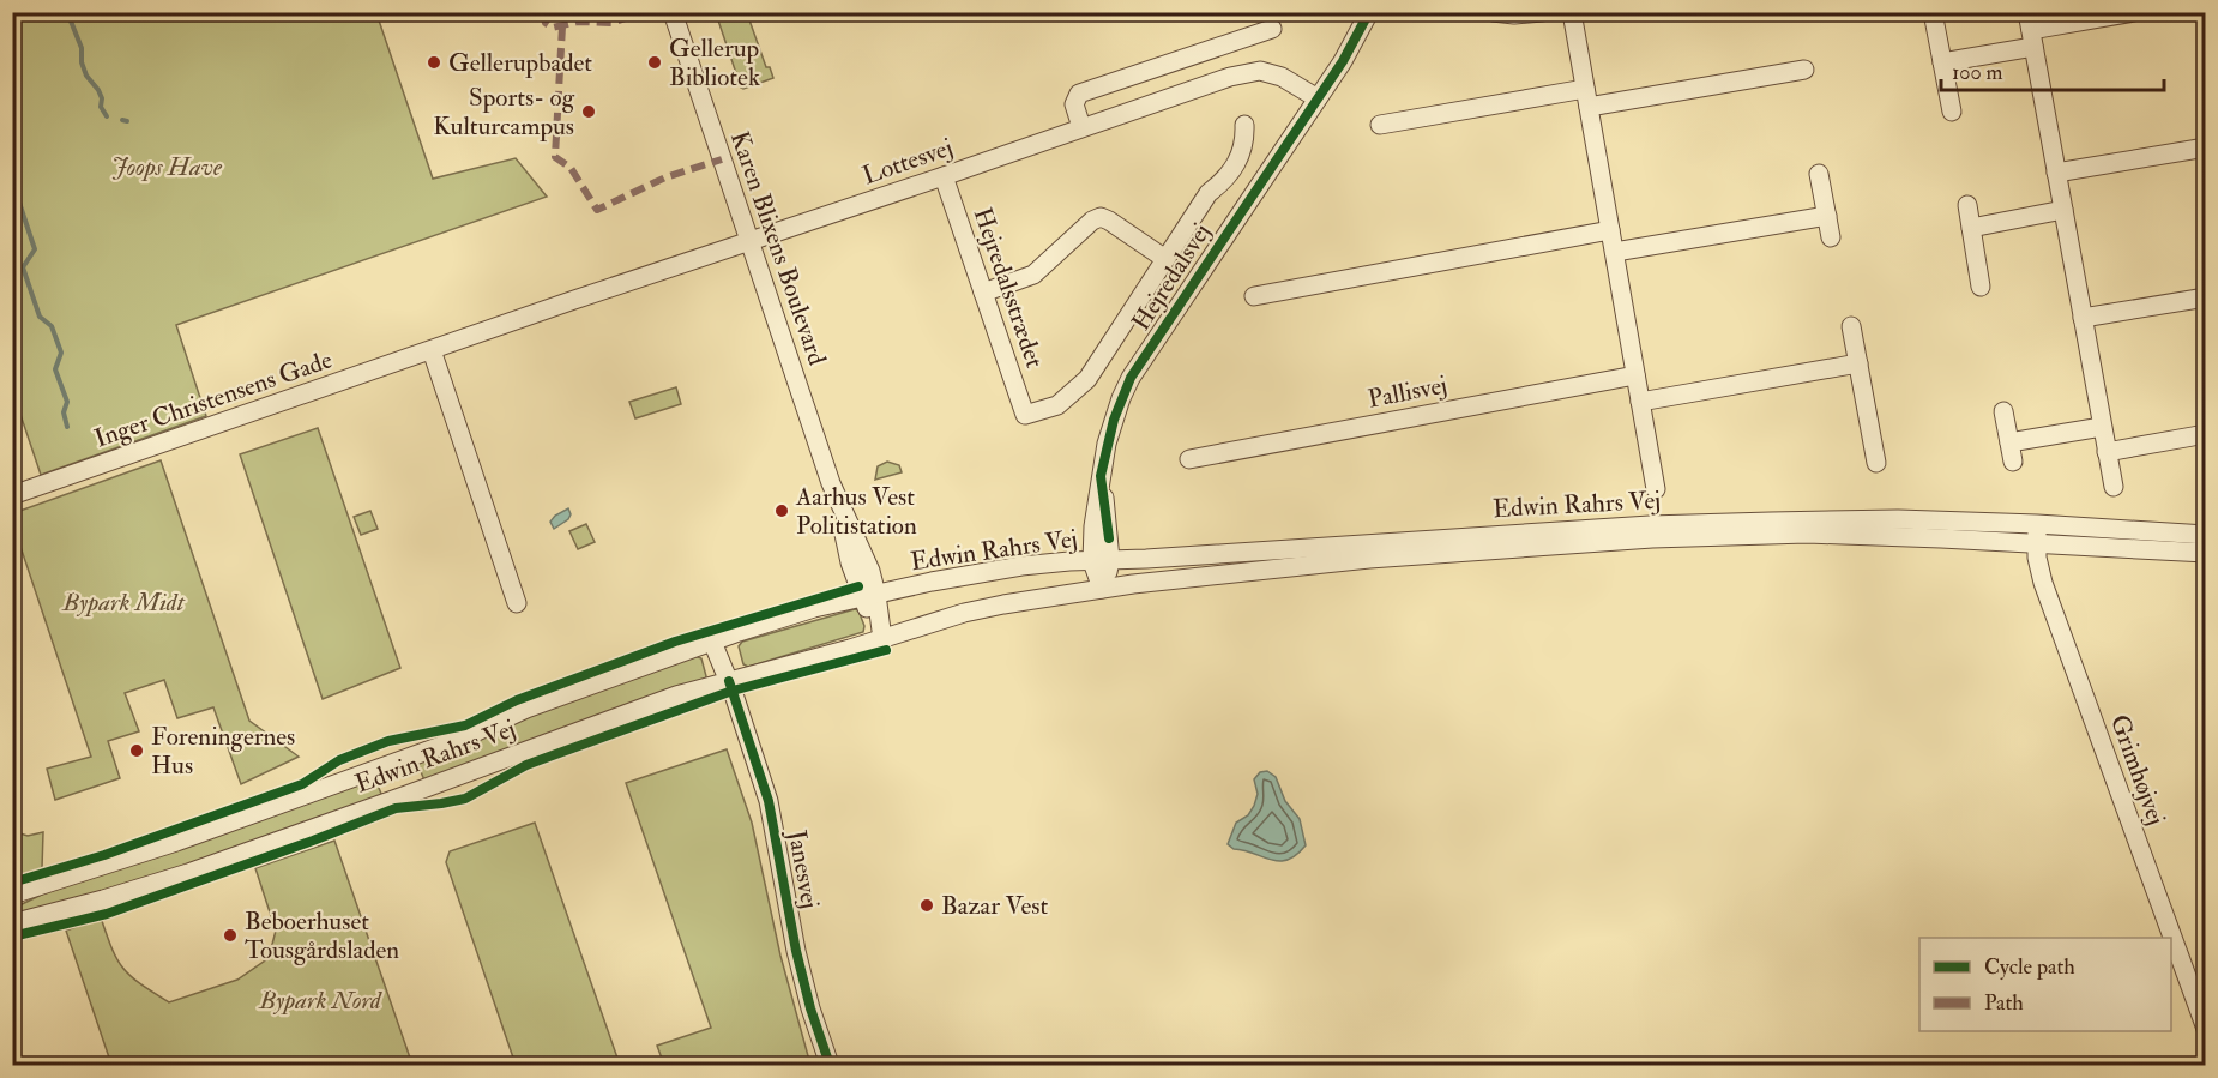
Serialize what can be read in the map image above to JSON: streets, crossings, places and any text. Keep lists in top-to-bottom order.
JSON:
{
  "streets": {
    "street": [
      "Lottesvej",
      "Karen Blixens Boulevard",
      "Hejredalsvej",
      "Hejredalsstrædet",
      "Pallisvej",
      "Inger Christensens Gade",
      "Edwin Rahrs Vej",
      "Grimhøjvej",
      "Janesvej"
    ]
  },
  "crossings": [
    ["Lottesvej", "Karen Blixens Boulevard"],
    ["Lottesvej", "Hejredalsvej"],
    ["Lottesvej", "Hejredalsstrædet"],
    ["Lottesvej", "Inger Christensens Gade"],
    ["Karen Blixens Boulevard", "Inger Christensens Gade"],
    ["Karen Blixens Boulevard", "Edwin Rahrs Vej"],
    ["Hejredalsvej", "Edwin Rahrs Vej"],
    ["Edwin Rahrs Vej", "Grimhøjvej"],
    ["Edwin Rahrs Vej", "Janesvej"]
  ],
  "parks": ["Joops Have", "Bypark Midt", "Bypark Nord"],
  "places": [
    "Gellerupbadet",
    "Gellerup Bibliotek",
    "Sports- og Kulturcampus",
    "Aarhus Vest Politistation",
    "Foreningernes Hus",
    "Bazar Vest",
    "Beboerhuset Tousgårdsladen"
  ],
  "legend": ["Cycle path", "Path"],
  "scale_bar": "100 m"
}
